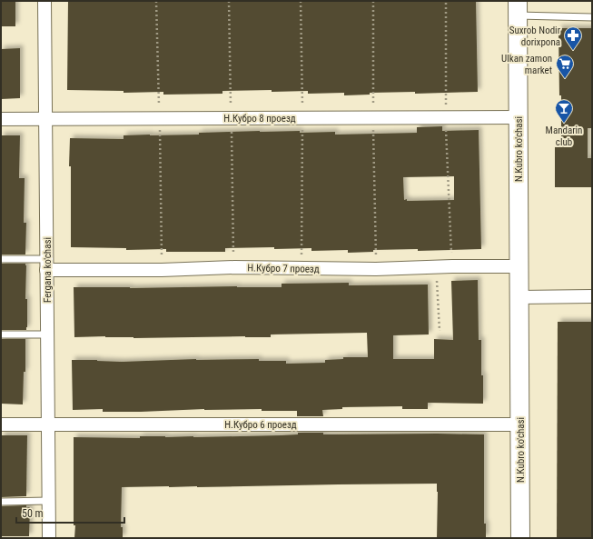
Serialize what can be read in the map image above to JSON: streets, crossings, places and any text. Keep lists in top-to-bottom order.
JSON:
{
  "streets": {
    "street": [
      "Н.Кубро 8 проезд",
      "N.Kubro ko'chasi",
      "Н.Кубро 7 проезд",
      "Fergana ko'chasi",
      "Н.Кубро 6 проезд"
    ]
  },
  "crossings": [
    ["Н.Кубро 8 проезд", "N.Kubro ko'chasi"],
    ["Н.Кубро 8 проезд", "Fergana ko'chasi"],
    ["N.Kubro ko'chasi", "Н.Кубро 7 проезд"],
    ["N.Kubro ko'chasi", "Н.Кубро 6 проезд"],
    ["Н.Кубро 7 проезд", "Fergana ko'chasi"],
    ["Fergana ko'chasi", "Н.Кубро 6 проезд"]
  ],
  "places": {
    "pharmacy": ["Suxrob Nodir dorixpona"],
    "supermarket": ["Ulkan zamon market"],
    "bar": ["Mandarin club"]
  },
  "scale_bar": "50 m"
}
